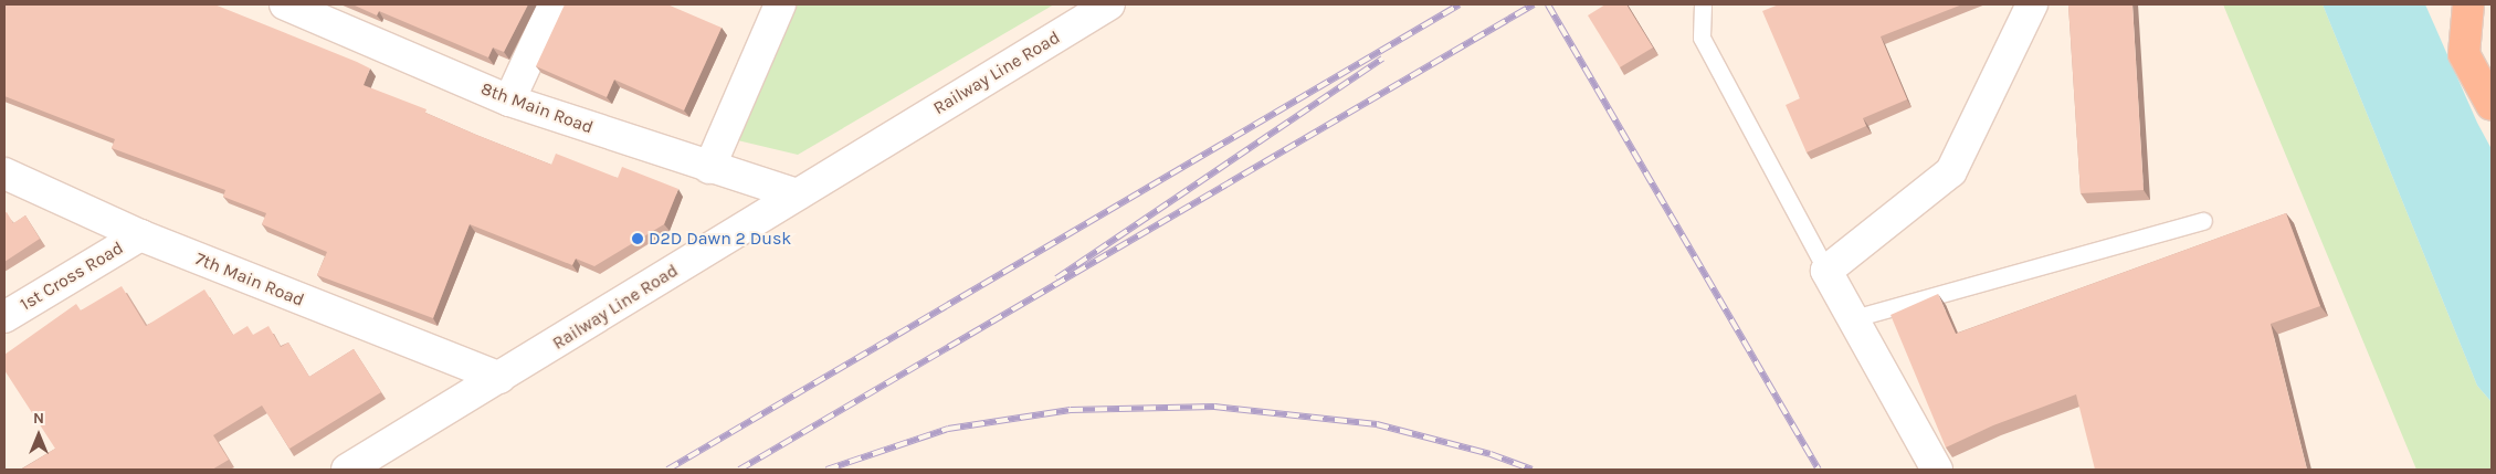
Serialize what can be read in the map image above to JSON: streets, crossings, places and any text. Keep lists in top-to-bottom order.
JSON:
{
  "streets": {
    "street": [
      "Railway Line Road",
      "8th Main Road",
      "1st Cross Road",
      "7th Main Road"
    ]
  },
  "crossings": [
    ["Railway Line Road", "8th Main Road"],
    ["Railway Line Road", "7th Main Road"],
    ["1st Cross Road", "7th Main Road"]
  ],
  "places": ["D2D Dawn 2 Dusk"],
  "north": "top"
}
